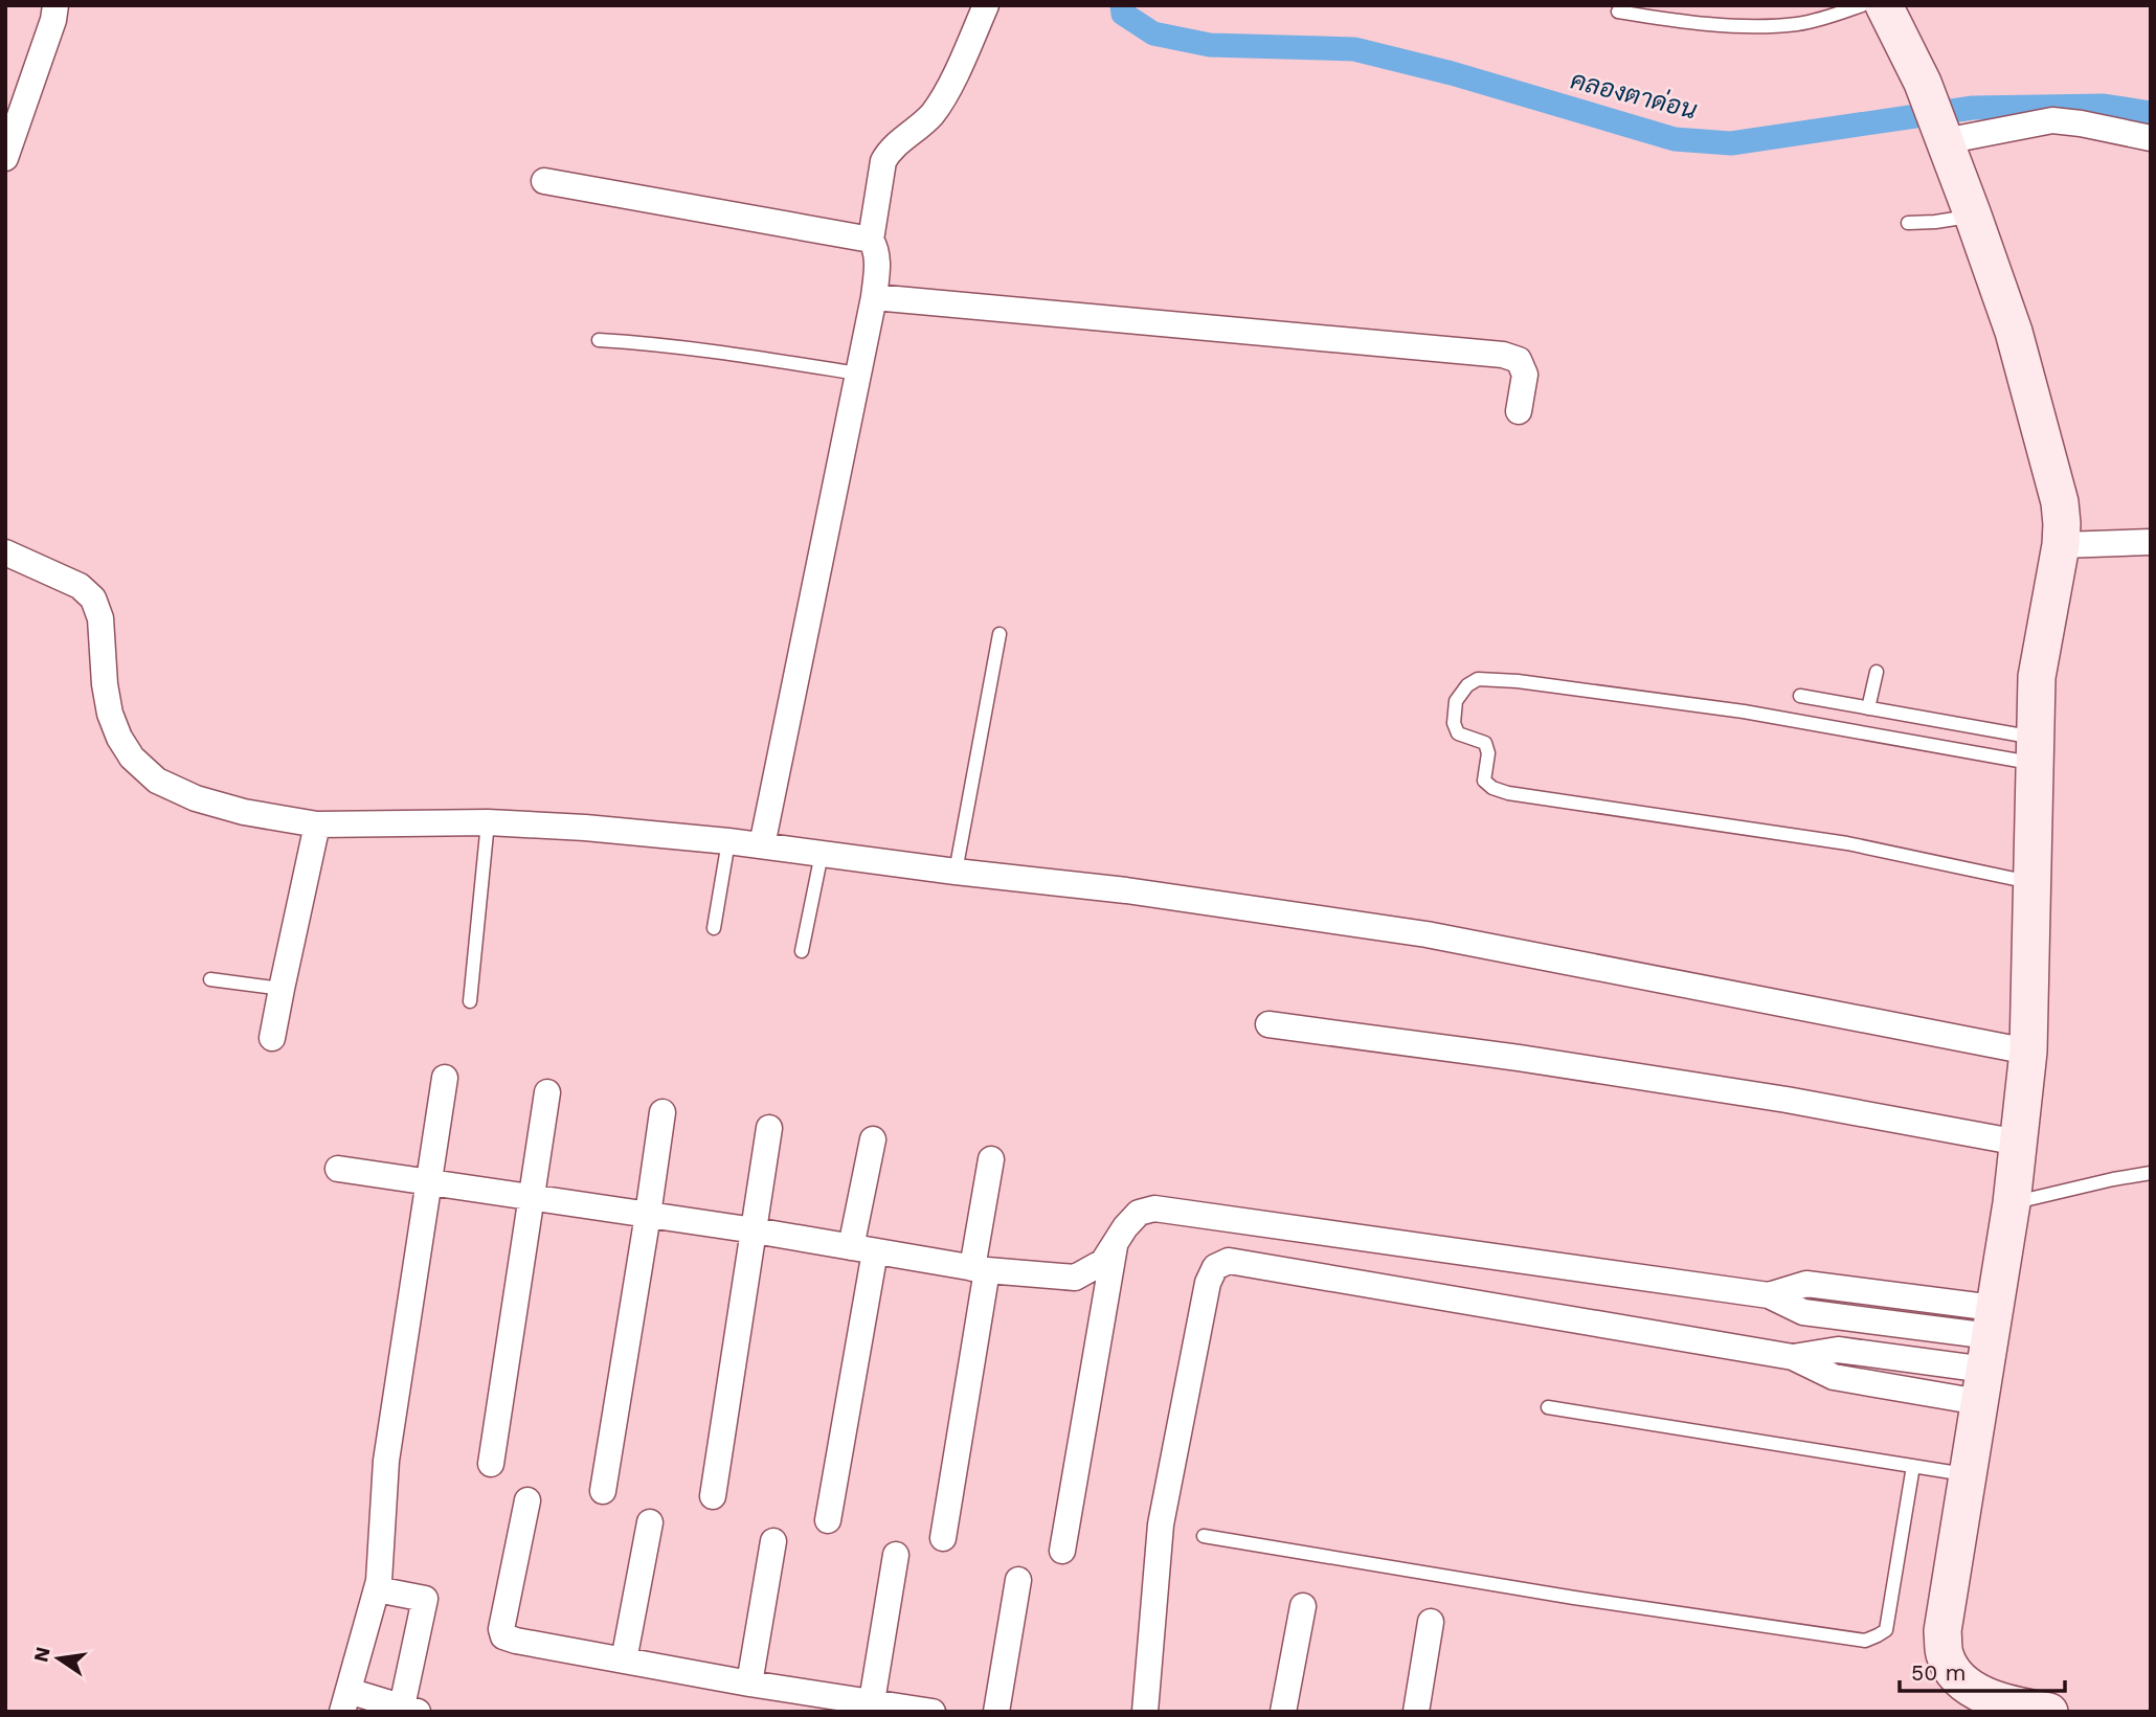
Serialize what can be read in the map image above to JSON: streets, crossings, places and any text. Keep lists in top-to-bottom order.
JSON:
{
  "water": ["คลองตาด่อน"],
  "scale_bar": "50 m",
  "north": "left"
}
